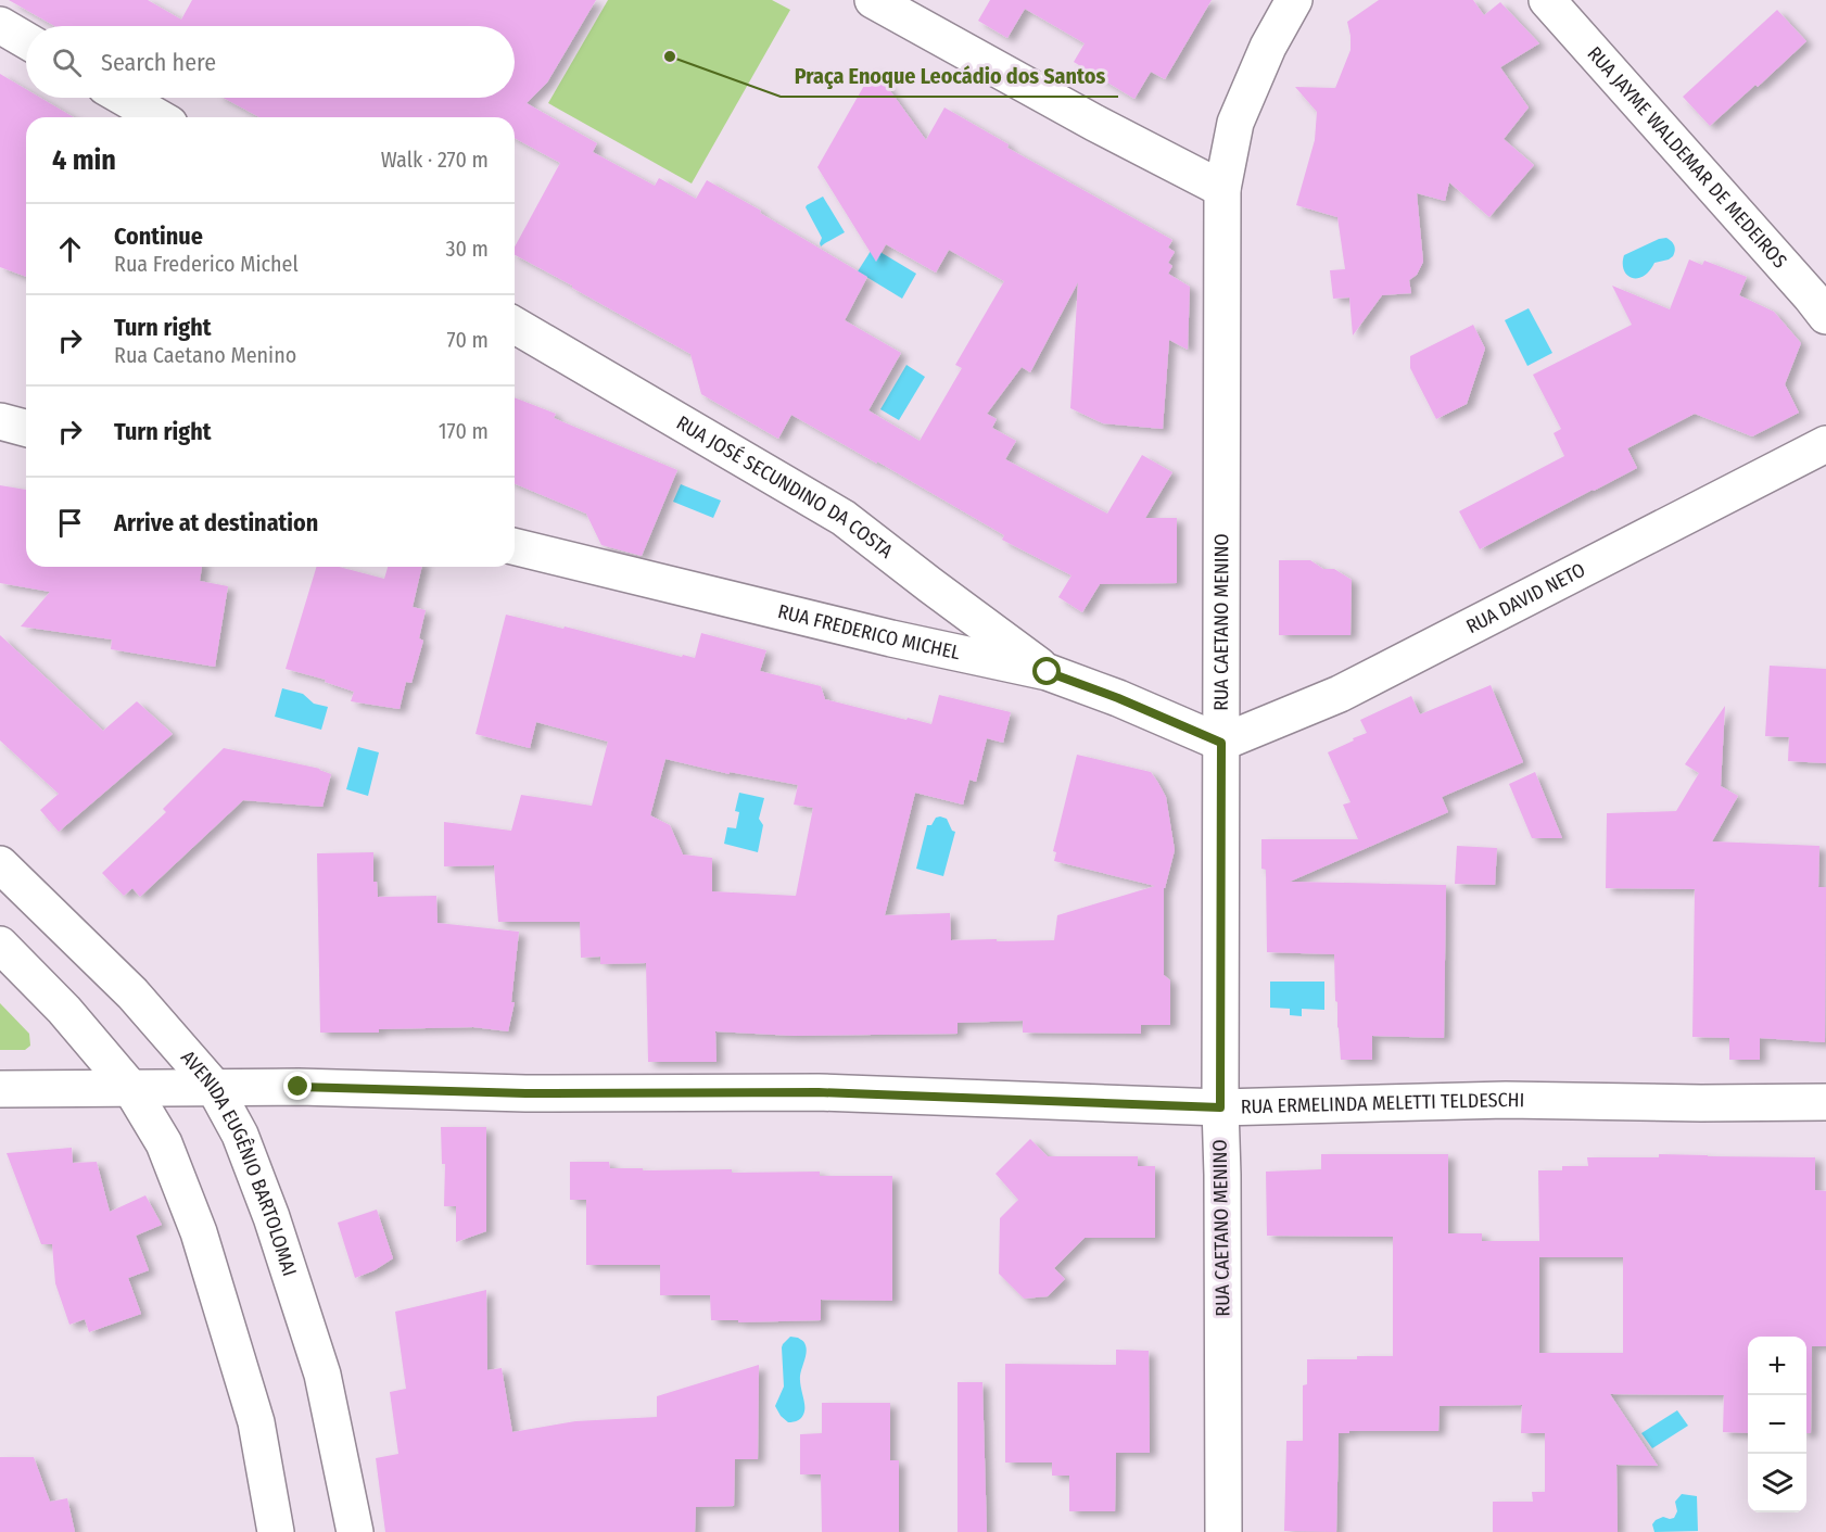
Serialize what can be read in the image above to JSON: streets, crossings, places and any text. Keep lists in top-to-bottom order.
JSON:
{
  "streets": {
    "street": [
      "RUA JAYME WALDEMAR DE MEDEIROS",
      "RUA JOSÉ SECUNDINO DA COSTA",
      "RUA DAVID NETO",
      "RUA CAETANO MENINO",
      "RUA FREDERICO MICHEL",
      "RUA ERMELINDA MELETTI TELDESCHI",
      "AVENIDA EUGÊNIO BARTOLOMAI"
    ]
  },
  "crossings": [
    ["RUA JOSÉ SECUNDINO DA COSTA", "RUA FREDERICO MICHEL"],
    ["RUA DAVID NETO", "RUA CAETANO MENINO"],
    ["RUA DAVID NETO", "RUA FREDERICO MICHEL"],
    ["RUA CAETANO MENINO", "RUA FREDERICO MICHEL"],
    ["RUA CAETANO MENINO", "RUA ERMELINDA MELETTI TELDESCHI"],
    ["RUA ERMELINDA MELETTI TELDESCHI", "AVENIDA EUGÊNIO BARTOLOMAI"]
  ],
  "places": ["Praça Enoque Leocádio dos Santos"],
  "page": {
    "search": "Search here",
    "heading": ["4 min", "Walk · 270 m"],
    "list": [
      ["Continue", "Rua Frederico Michel", "30 m"],
      ["Turn right", "Rua Caetano Menino", "70 m"],
      ["Turn right", "170 m"],
      "Arrive at destination"
    ],
    "map_buttons": ["+", "−"]
  }
}
